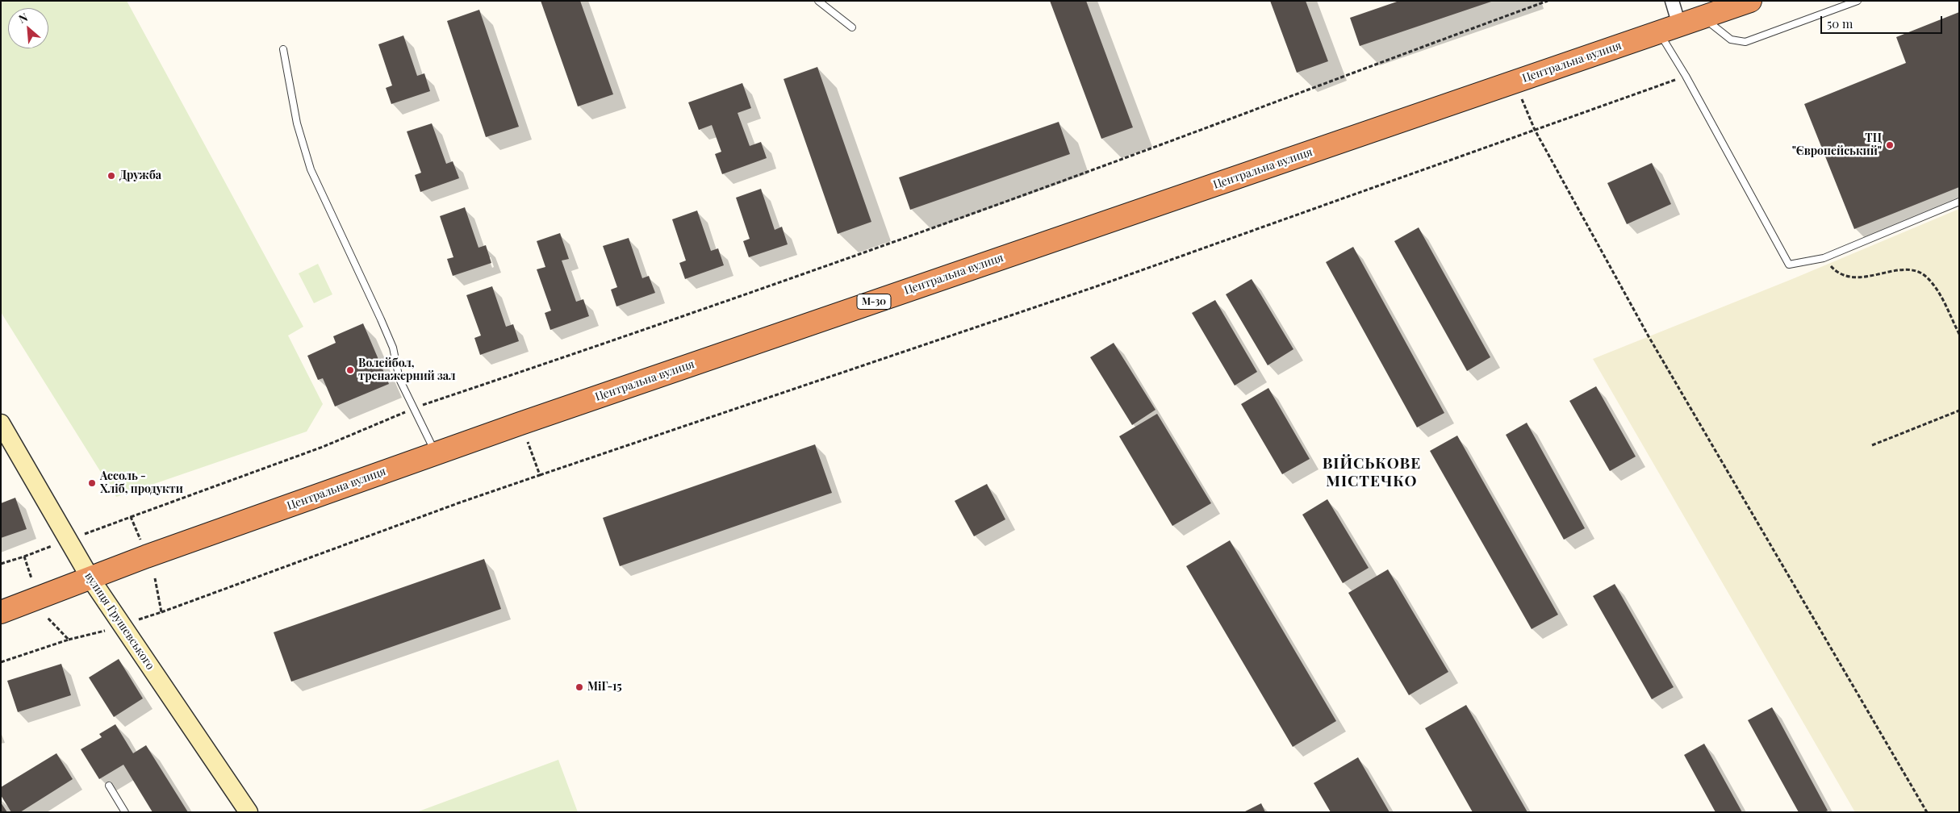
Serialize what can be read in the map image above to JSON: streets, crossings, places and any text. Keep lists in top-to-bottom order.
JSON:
{
  "streets": {
    "highway": ["Центральна вулиця", "М-30"],
    "street": ["вулиця Грушевського"]
  },
  "crossings": [
    ["Центральна вулиця", "вулиця Грушевського"]
  ],
  "districts": ["ВІЙСЬКОВЕ МІСТЕЧКО"],
  "places": [
    "ТЦ \"Європейський\"",
    "Дружба",
    "Волейбол, тренажерний зал",
    "Ассоль - Хліб, продукти",
    "МіГ-15"
  ],
  "scale_bar": "50 m",
  "north": "top left"
}
